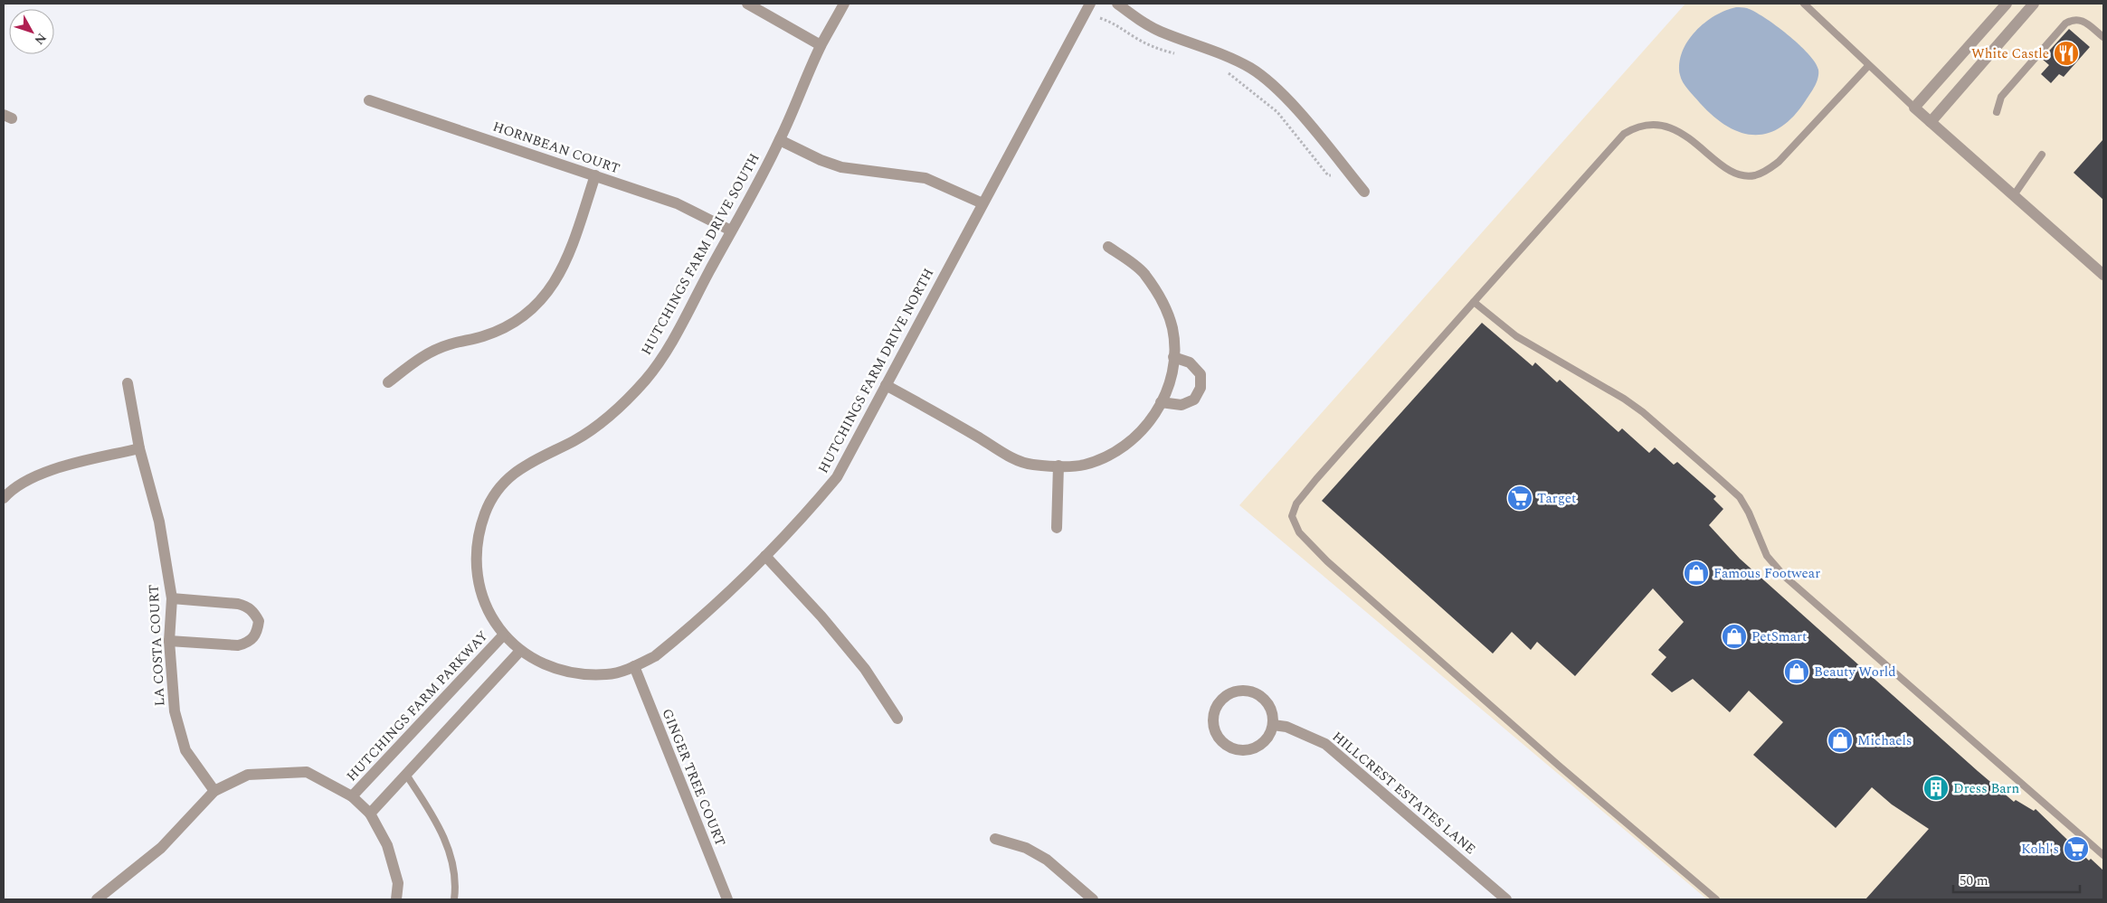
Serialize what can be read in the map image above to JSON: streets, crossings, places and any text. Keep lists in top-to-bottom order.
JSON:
{
  "streets": {
    "street": [
      "HORNBEAN COURT",
      "HUTCHINGS FARM DRIVE SOUTH",
      "HUTCHINGS FARM DRIVE NORTH",
      "LA COSTA COURT",
      "HUTCHINGS FARM PARKWAY",
      "GINGER TREE COURT",
      "HILLCREST ESTATES LANE"
    ]
  },
  "crossings": [
    ["HORNBEAN COURT", "HUTCHINGS FARM DRIVE SOUTH"],
    ["HUTCHINGS FARM DRIVE SOUTH", "HUTCHINGS FARM DRIVE NORTH"],
    ["HUTCHINGS FARM DRIVE SOUTH", "HUTCHINGS FARM PARKWAY"],
    ["HUTCHINGS FARM DRIVE NORTH", "HUTCHINGS FARM PARKWAY"],
    ["HUTCHINGS FARM DRIVE NORTH", "GINGER TREE COURT"]
  ],
  "places": {
    "restaurant": ["White Castle"],
    "supermarket": ["Target", "Kohl's"],
    "shop": [
      "Famous Footwear",
      "PetSmart",
      "Beauty World",
      "Michaels"
    ],
    "building": ["Dress Barn"]
  },
  "scale_bar": "50 m",
  "north": "bottom right"
}
